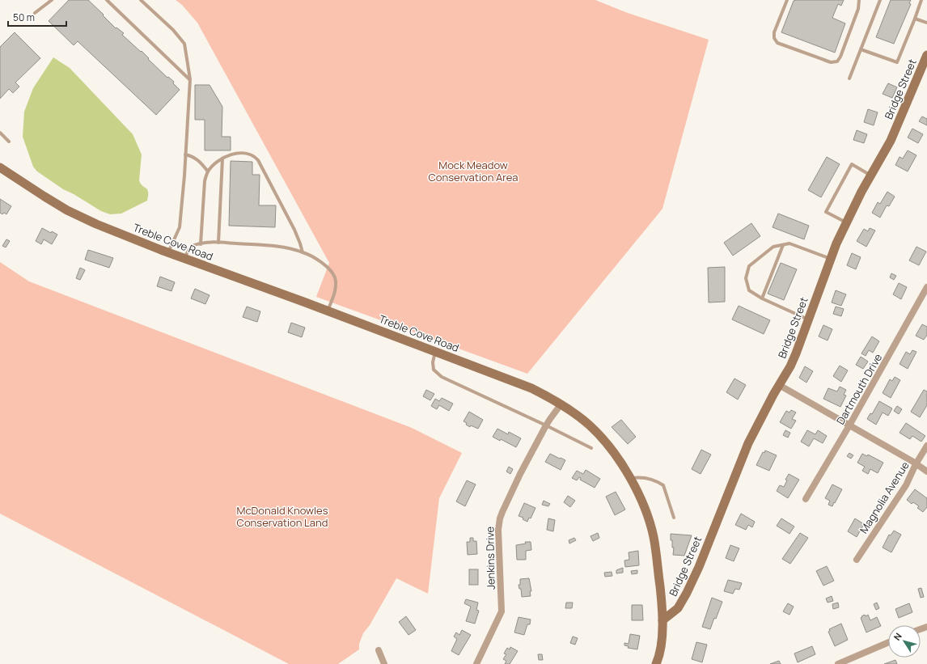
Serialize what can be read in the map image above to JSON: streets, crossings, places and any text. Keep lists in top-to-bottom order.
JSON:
{
  "streets": {
    "main road": ["Bridge Street", "Treble Cove Road"],
    "street": ["Dartmouth Drive", "Magnolia Avenue", "Jenkins Drive"]
  },
  "crossings": [
    ["Bridge Street", "Treble Cove Road"],
    ["Treble Cove Road", "Jenkins Drive"]
  ],
  "parks": ["Mock Meadow Conservation Area", "McDonald Knowles Conservation Land"],
  "scale_bar": "50 m",
  "north": "top left"
}
